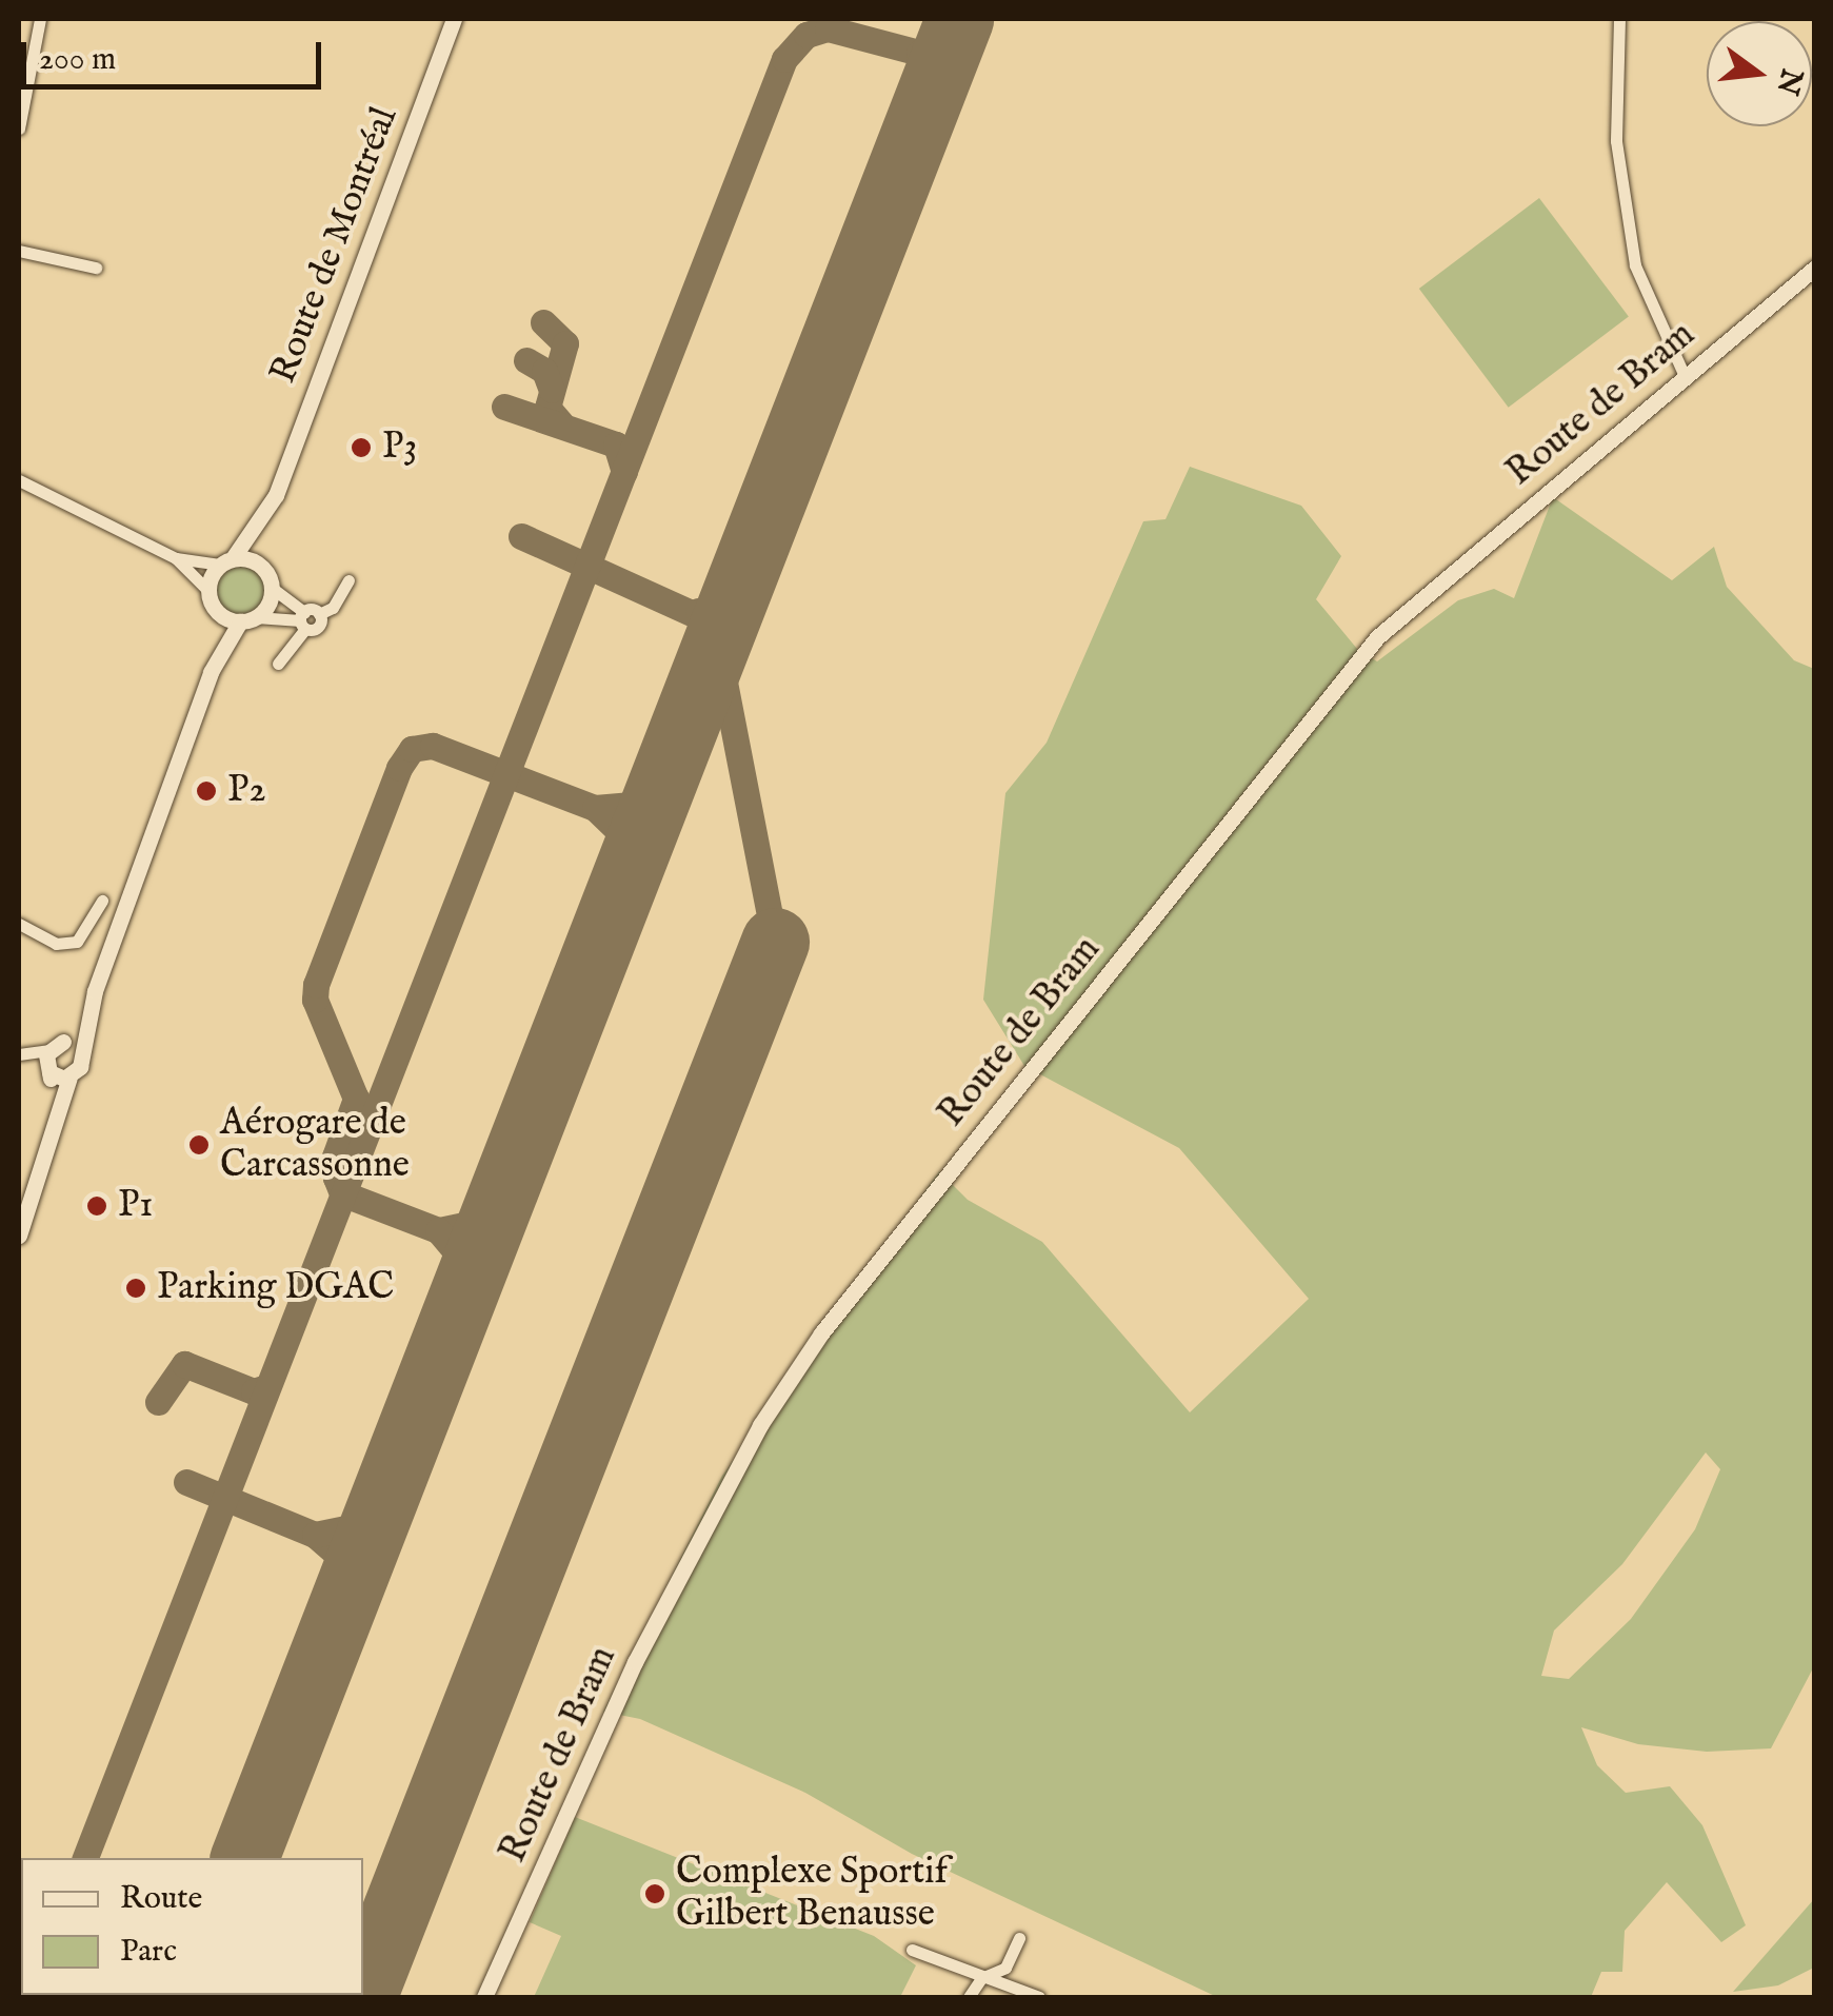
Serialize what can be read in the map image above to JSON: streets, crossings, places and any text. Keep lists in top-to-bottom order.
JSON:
{
  "streets": {
    "main road": ["Route de Montréal", "Route de Bram"]
  },
  "places": [
    "P3",
    "P2",
    "Aérogare de Carcassonne",
    "P1",
    "Parking DGAC",
    "Complexe Sportif Gilbert Benausse"
  ],
  "legend": ["Route", "Parc"],
  "scale_bar": "200 m",
  "north": "right"
}
